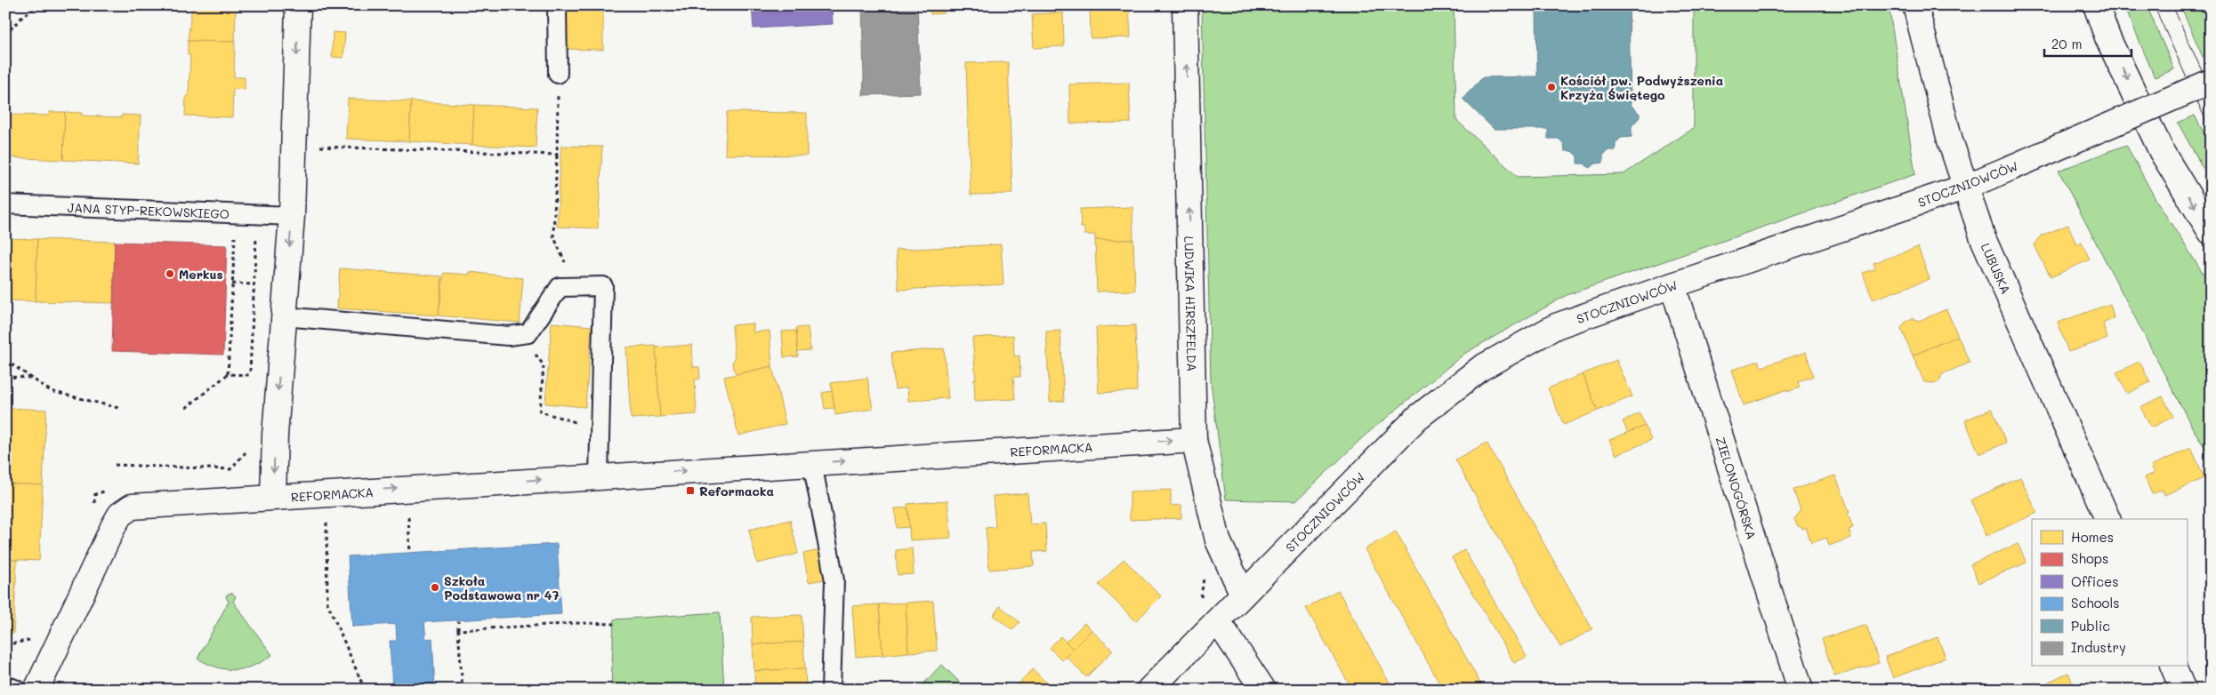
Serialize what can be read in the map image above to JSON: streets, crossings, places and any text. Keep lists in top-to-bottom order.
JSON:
{
  "streets": {
    "street": [
      "STOCZNIOWCÓW",
      "LUBUSKA",
      "LUDWIKA HIRSZFELDA",
      "REFORMACKA",
      "ZIELONOGÓRSKA"
    ],
    "lane": ["JANA STYP-REKOWSKIEGO"]
  },
  "crossings": [
    ["STOCZNIOWCÓW", "LUBUSKA"],
    ["STOCZNIOWCÓW", "LUDWIKA HIRSZFELDA"],
    ["STOCZNIOWCÓW", "ZIELONOGÓRSKA"],
    ["LUDWIKA HIRSZFELDA", "REFORMACKA"]
  ],
  "one_way": ["LUDWIKA HIRSZFELDA", "REFORMACKA"],
  "places": {
    "other": ["Kościół pw. Podwyższenia Krzyża Świętego", "Merkus", "Szkoła Podstawowa nr 47"],
    "transit": ["Reformacka"]
  },
  "legend": [
    "Homes",
    "Shops",
    "Offices",
    "Schools",
    "Public",
    "Industry"
  ],
  "scale_bar": "20 m"
}
